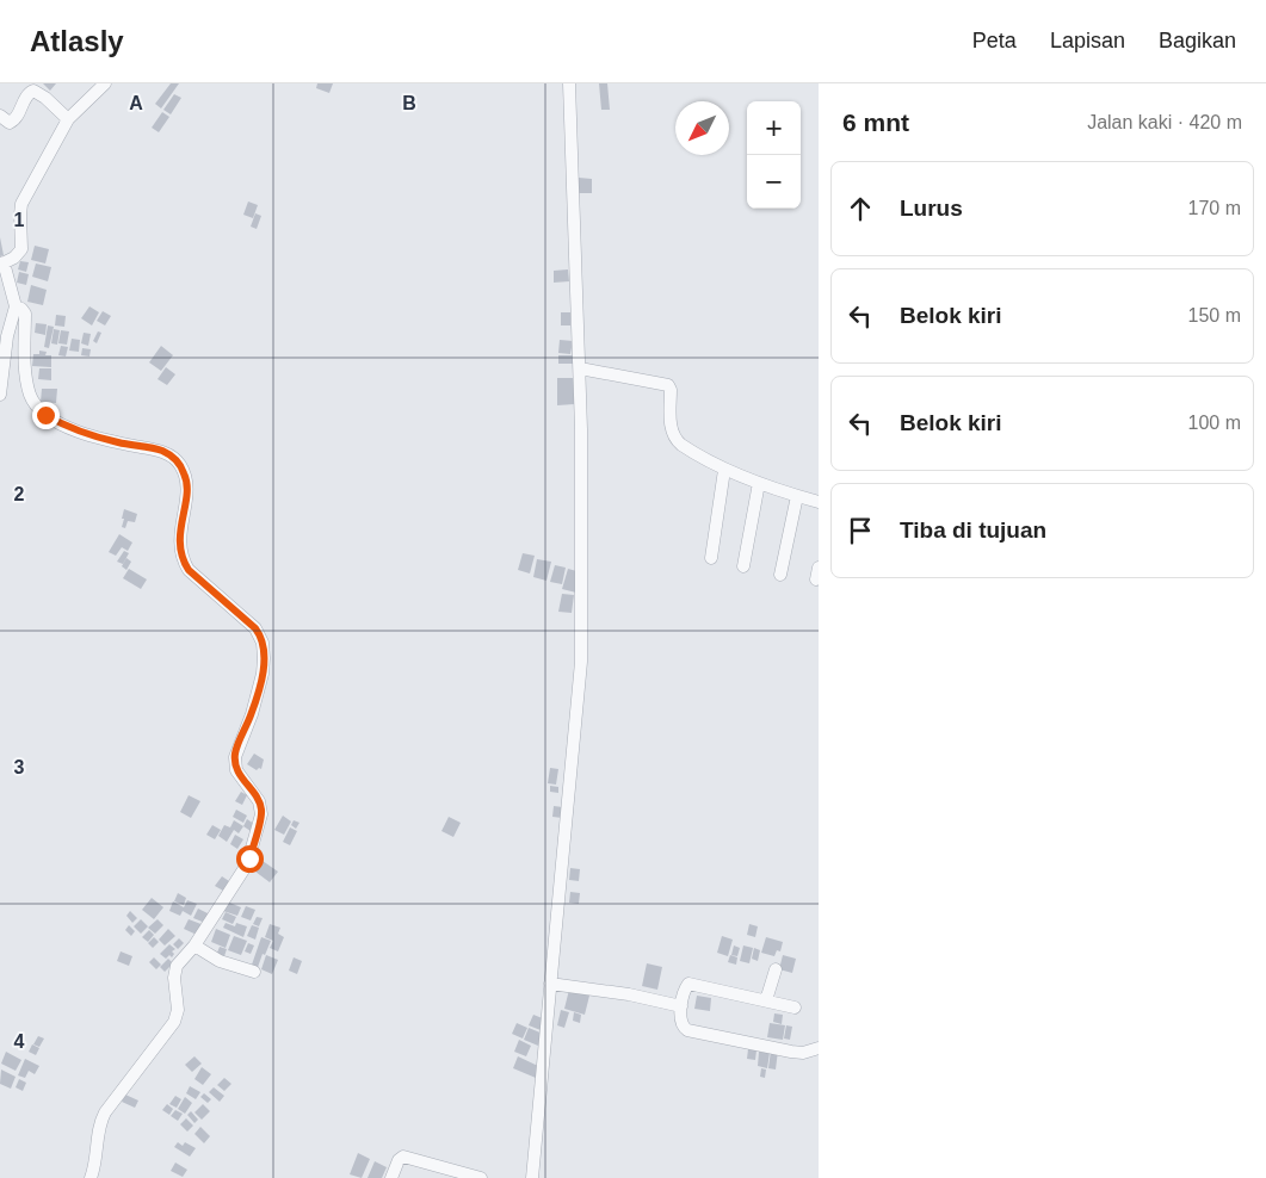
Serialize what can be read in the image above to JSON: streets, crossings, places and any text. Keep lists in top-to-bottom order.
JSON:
{
  "north": "bottom left",
  "page": {
    "header": "Atlasly",
    "nav": ["Peta", "Lapisan", "Bagikan"],
    "heading": ["6 mnt", "Jalan kaki · 420 m"],
    "map_buttons": ["+", "−"],
    "list": [
      ["Lurus", "170 m"],
      ["Belok kiri", "150 m"],
      ["Belok kiri", "100 m"],
      "Tiba di tujuan"
    ]
  },
  "grid": {
    "columns": ["A", "B"],
    "rows": [
      "1",
      "2",
      "3",
      "4"
    ]
  }
}
